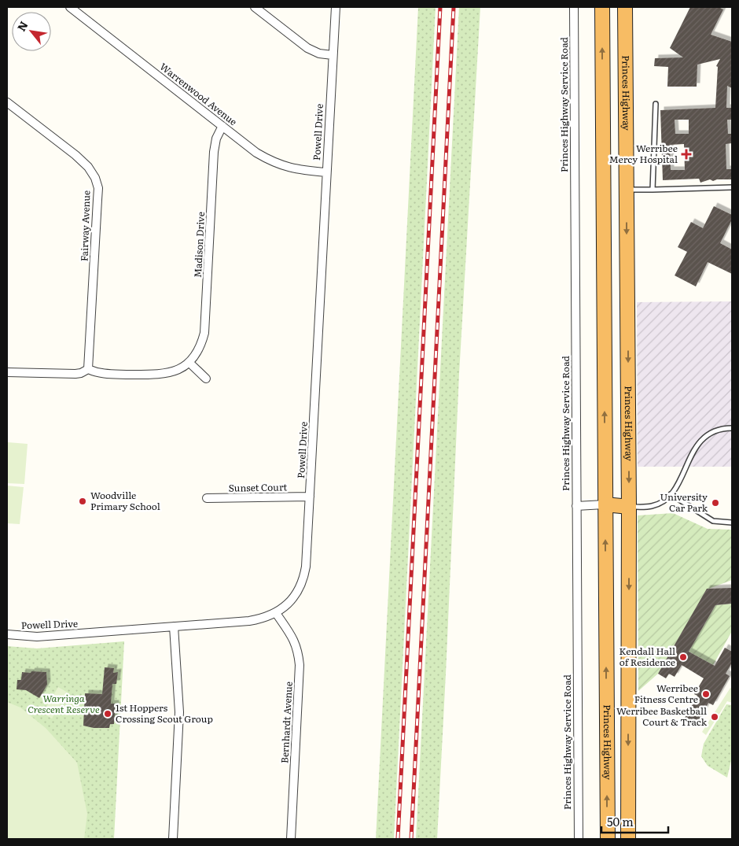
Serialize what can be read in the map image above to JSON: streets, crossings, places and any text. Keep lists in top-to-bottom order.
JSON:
{
  "streets": {
    "highway": ["Princes Highway"],
    "street": [
      "Warrenwood Avenue",
      "Princes Highway Service Road",
      "Powell Drive",
      "Fairway Avenue",
      "Madison Drive",
      "Sunset Court",
      "Bernhardt Avenue"
    ]
  },
  "crossings": [
    ["Warrenwood Avenue", "Powell Drive"],
    ["Warrenwood Avenue", "Madison Drive"],
    ["Powell Drive", "Sunset Court"],
    ["Powell Drive", "Bernhardt Avenue"],
    ["Fairway Avenue", "Madison Drive"]
  ],
  "parks": ["Warringa Crescent Reserve"],
  "places": {
    "health": ["Werribee Mercy Hospital"],
    "other": [
      "Woodville Primary School",
      "University Car Park",
      "Kendall Hall of Residence",
      "Werribee Fitness Centre",
      "1st Hoppers Crossing Scout Group",
      "Werribee Basketball Court & Track"
    ]
  },
  "scale_bar": "50 m",
  "north": "top left"
}
